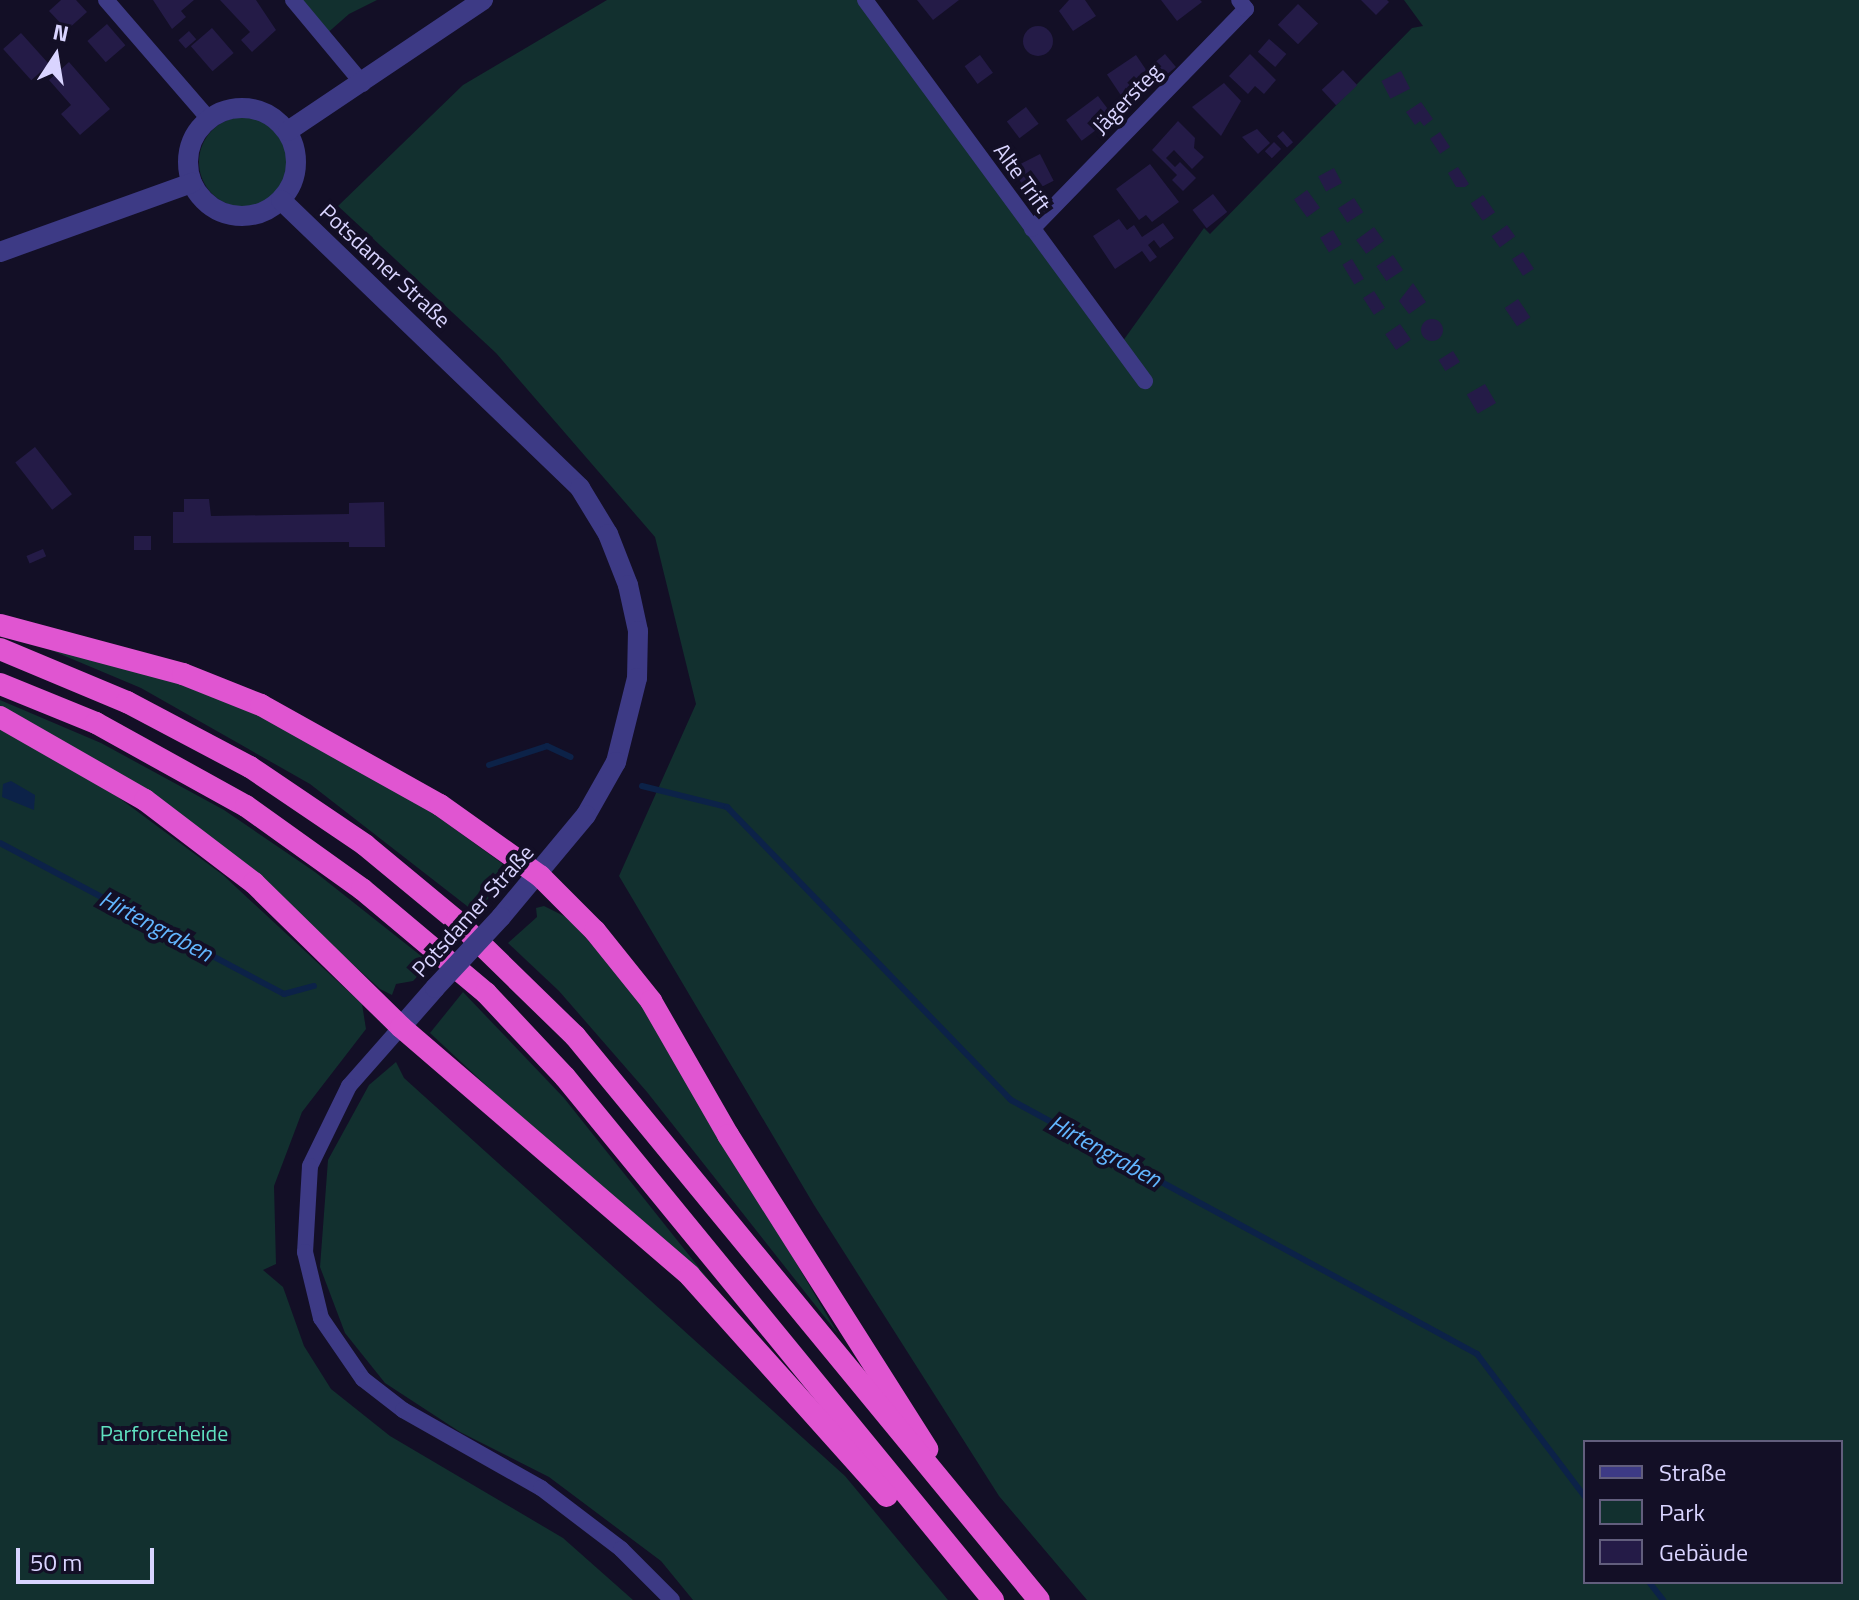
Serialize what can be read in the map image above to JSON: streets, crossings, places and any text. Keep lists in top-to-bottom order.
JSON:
{
  "streets": {
    "street": ["Jägersteg", "Alte Trift", "Potsdamer Straße"]
  },
  "crossings": [
    ["Jägersteg", "Alte Trift"]
  ],
  "water": ["Hirtengraben"],
  "parks": ["Parforceheide"],
  "legend": ["Straße", "Park", "Gebäude"],
  "scale_bar": "50 m",
  "north": "top"
}
